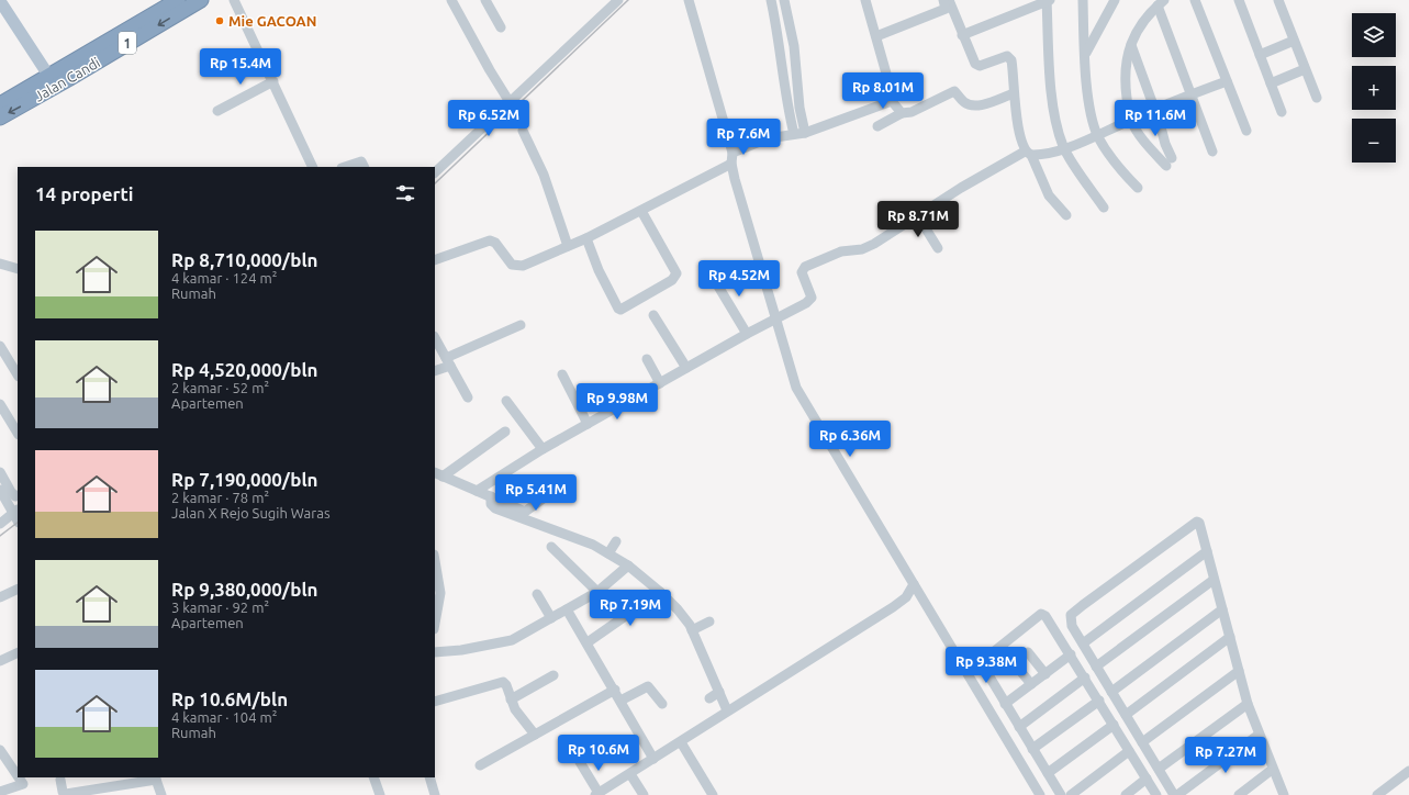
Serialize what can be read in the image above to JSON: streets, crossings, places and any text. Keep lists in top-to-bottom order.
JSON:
{
  "streets": {
    "highway": ["1", "Jalan Candi"]
  },
  "places": ["Mie GACOAN"],
  "page": {
    "map_buttons": ["+", "−"],
    "price": [
      "Rp 15.4M",
      "Rp 8.01M",
      "Rp 6.52M",
      "Rp 11.6M",
      "Rp 7.6M",
      "Rp 8.71M",
      "Rp 4.52M",
      "Rp 9.98M",
      "Rp 6.36M",
      "Rp 5.41M",
      "Rp 7.19M",
      "Rp 9.38M",
      "Rp 10.6M",
      "Rp 7.27M"
    ],
    "heading": "14 properti",
    "list": [
      {
        "name": "Rp 8,710,000/bln",
        "note": "4 kamar · 124 m² · Rumah"
      },
      {
        "name": "Rp 4,520,000/bln",
        "note": "2 kamar · 52 m² · Apartemen"
      },
      {
        "name": "Rp 7,190,000/bln",
        "note": "2 kamar · 78 m² · Jalan X Rejo Sugih Waras"
      },
      {
        "name": "Rp 9,380,000/bln",
        "note": "3 kamar · 92 m² · Apartemen"
      },
      {
        "name": "Rp 10.6M/bln",
        "note": "4 kamar · 104 m² · Rumah"
      }
    ]
  }
}
